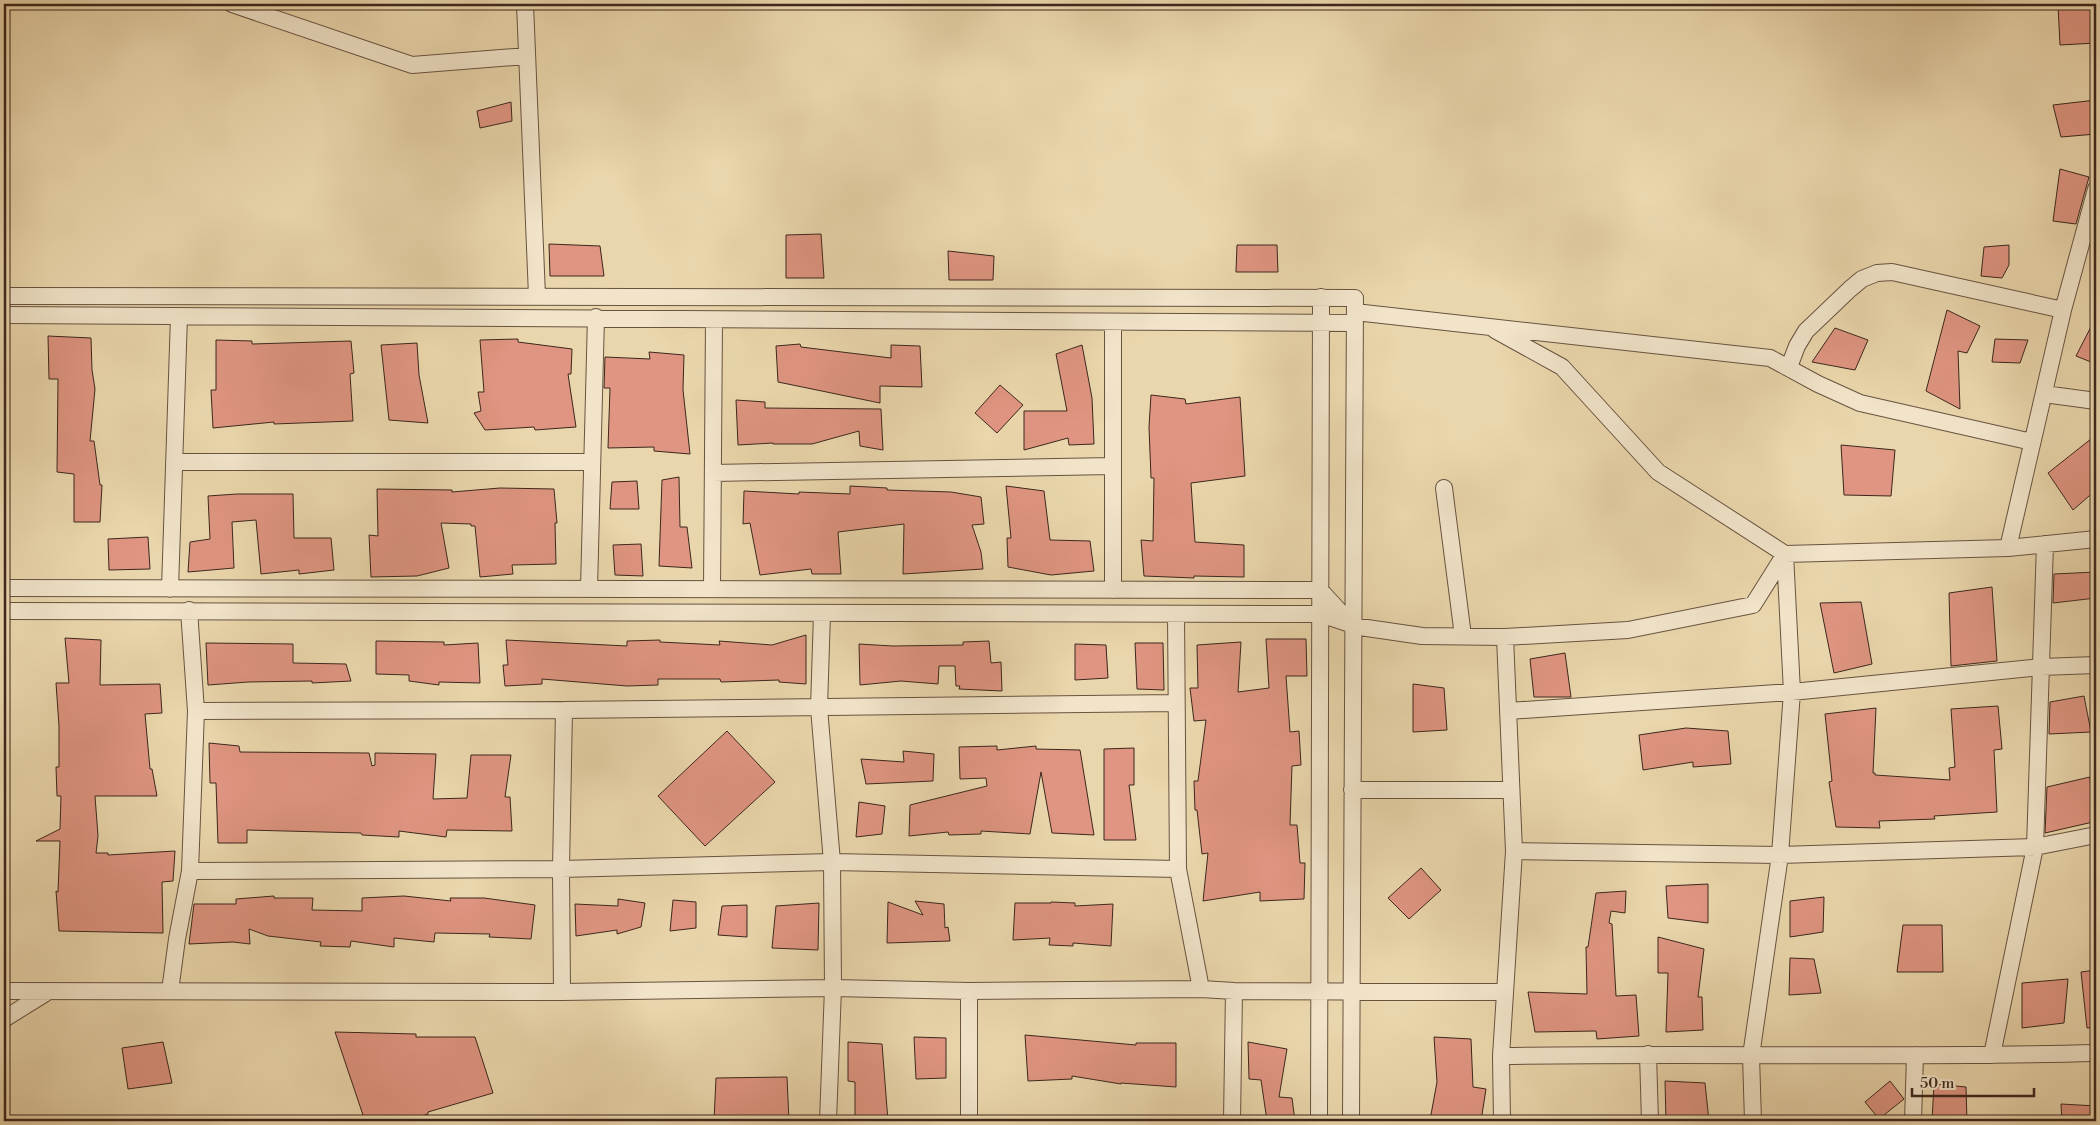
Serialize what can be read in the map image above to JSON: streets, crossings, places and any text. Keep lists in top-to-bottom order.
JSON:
{
  "scale_bar": "50 m"
}
